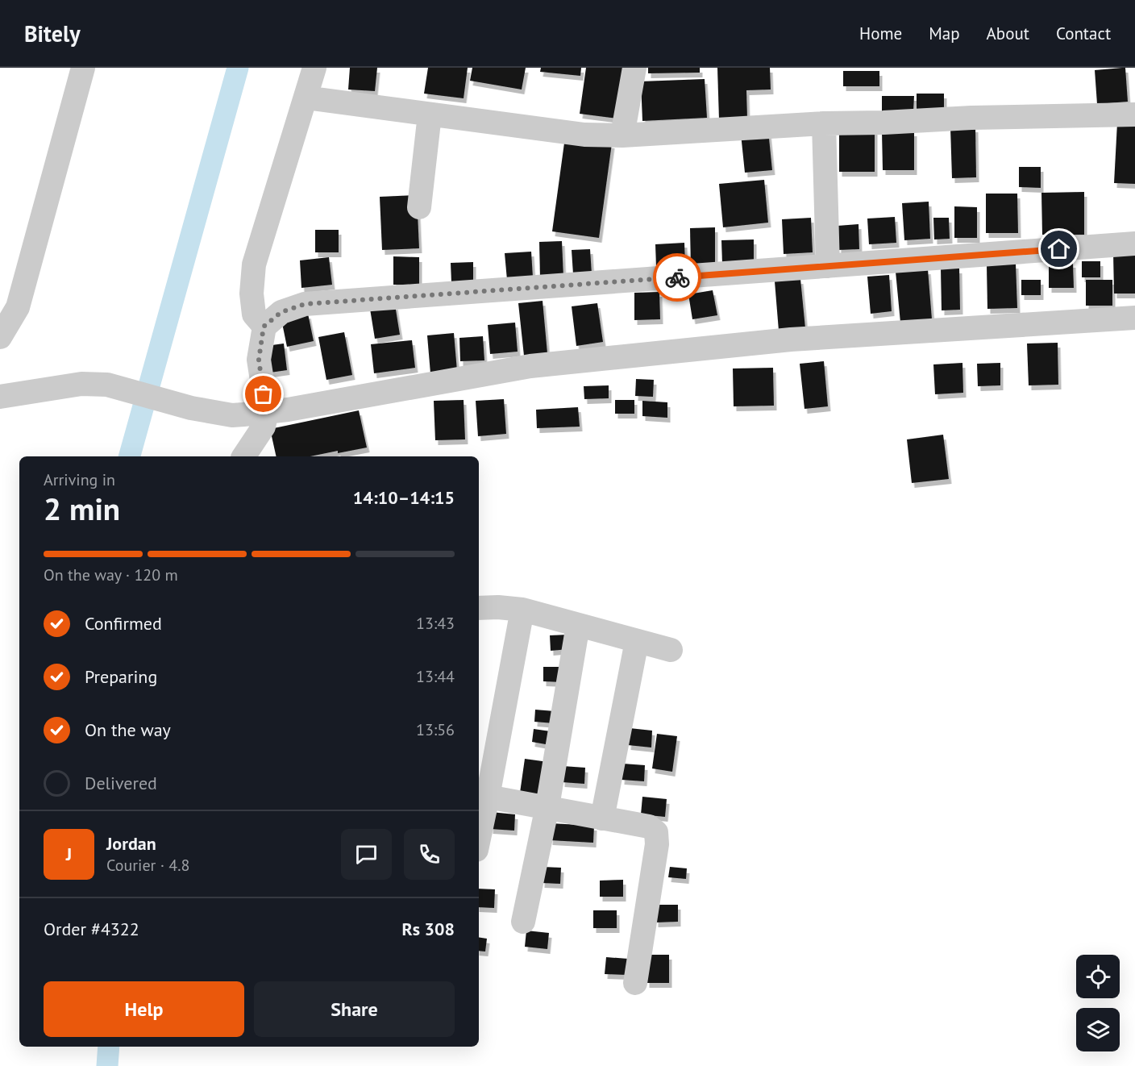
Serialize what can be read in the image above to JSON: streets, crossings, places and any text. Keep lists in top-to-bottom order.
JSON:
{
  "page": {
    "header": "Bitely",
    "nav": [
      "Home",
      "Map",
      "About",
      "Contact"
    ],
    "heading": ["2 min", "Arriving in", "14:10–14:15"],
    "panel": [
      "Jordan",
      "Courier · 4.8",
      "Order #4322",
      "Rs 308"
    ],
    "bar": "On the way · 120 m",
    "list": [
      ["Confirmed", "13:43"],
      ["Preparing", "13:44"],
      ["On the way", "13:56"],
      "Delivered"
    ],
    "round": "J",
    "buttons": ["Help", "Share"]
  }
}
